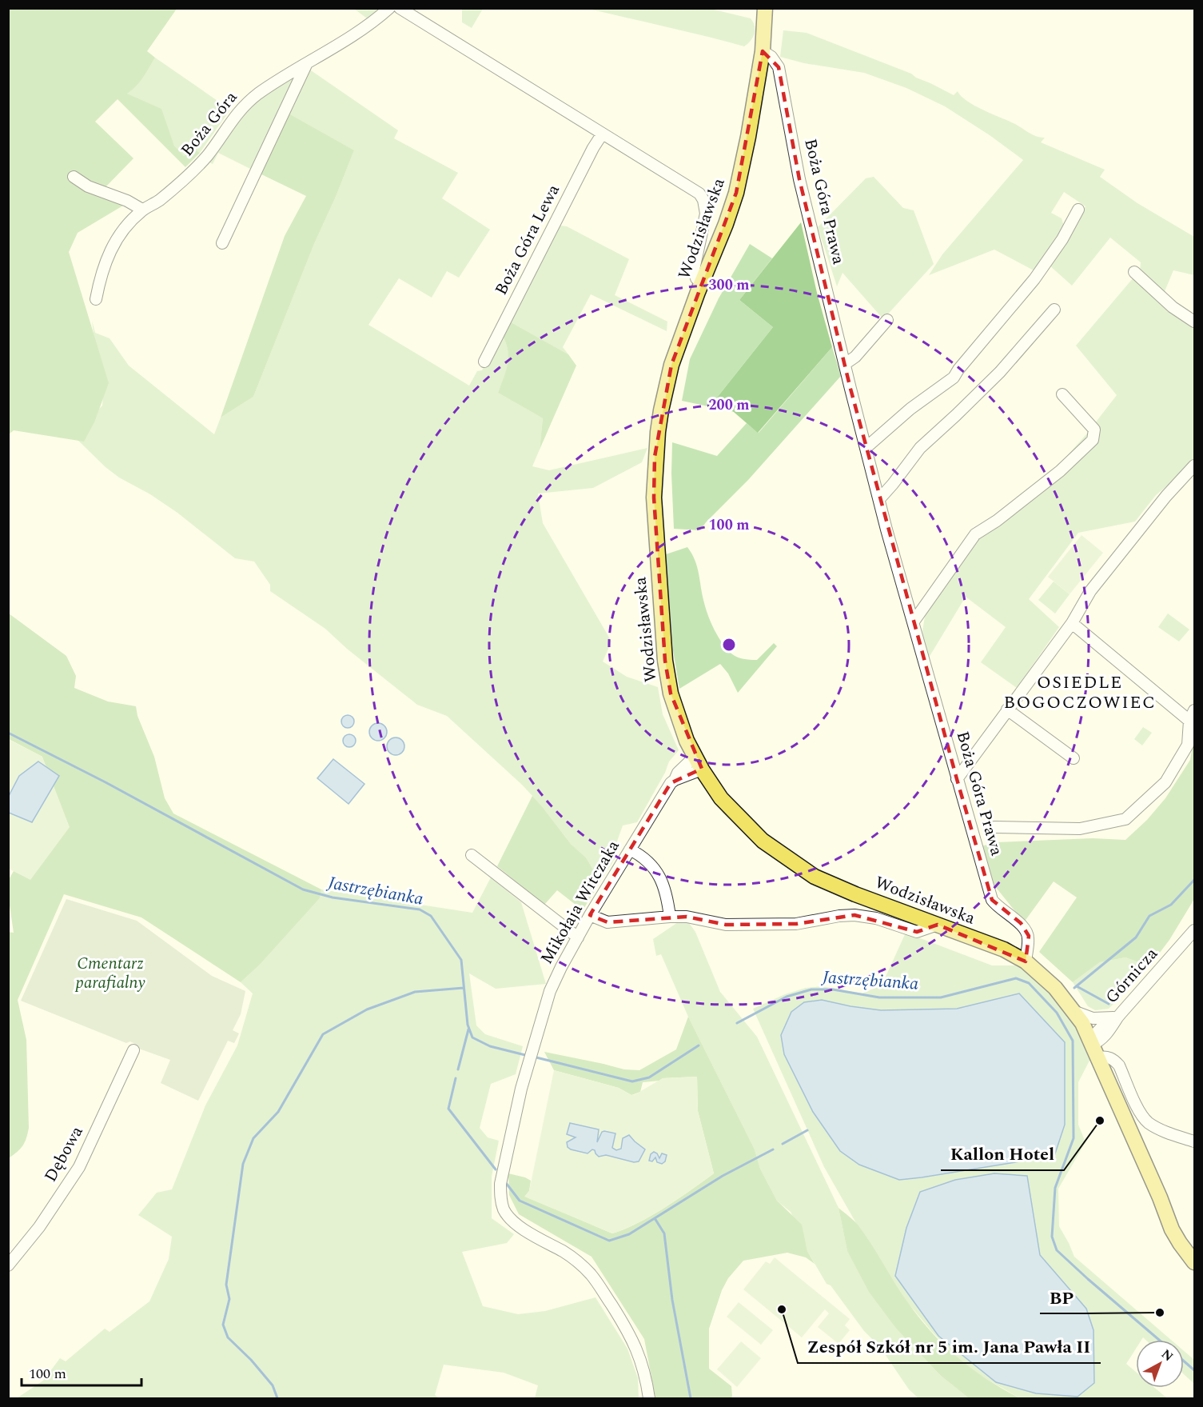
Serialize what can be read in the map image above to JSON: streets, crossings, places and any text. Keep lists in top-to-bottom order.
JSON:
{
  "streets": {
    "main road": ["Wodzisławska"],
    "street": [
      "Boża Góra",
      "Boża Góra Prawa",
      "Boża Góra Lewa",
      "Mikołaja Witczaka",
      "Górnicza",
      "Dębowa"
    ]
  },
  "crossings": [
    ["Boża Góra Prawa", "Wodzisławska"],
    ["Wodzisławska", "Mikołaja Witczaka"],
    ["Wodzisławska", "Górnicza"]
  ],
  "districts": ["OSIEDLE BOGOCZOWIEC"],
  "water": ["Jastrzębianka"],
  "parks": ["Cmentarz parafialny"],
  "places": ["Kallon Hotel", "Zespół Szkół nr 5 im. Jana Pawła II", "BP"],
  "scale_bar": "100 m",
  "north": "top right",
  "rings": ["300 m", "200 m", "100 m"]
}
